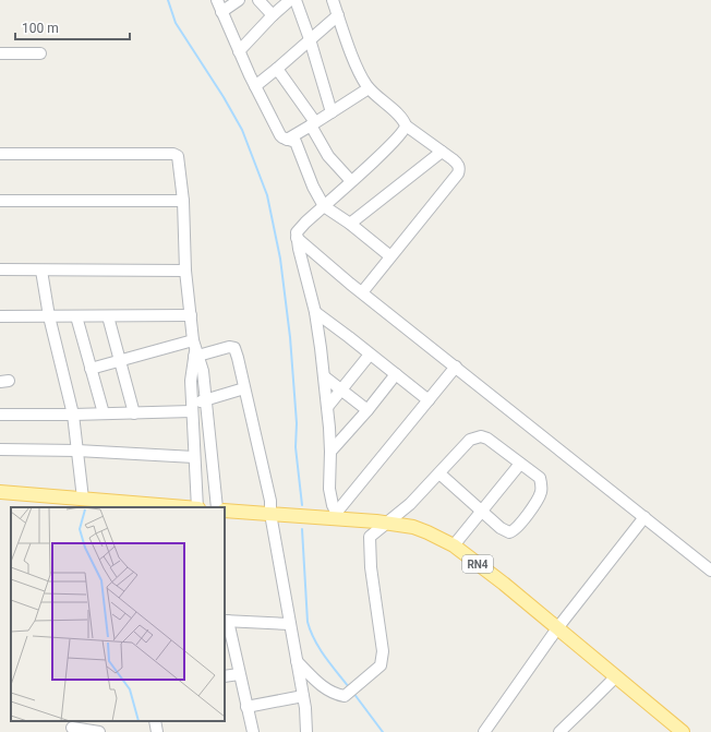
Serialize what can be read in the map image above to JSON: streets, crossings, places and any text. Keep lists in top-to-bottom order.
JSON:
{
  "streets": {
    "main road": ["RN4"]
  },
  "scale_bar": "100 m"
}
